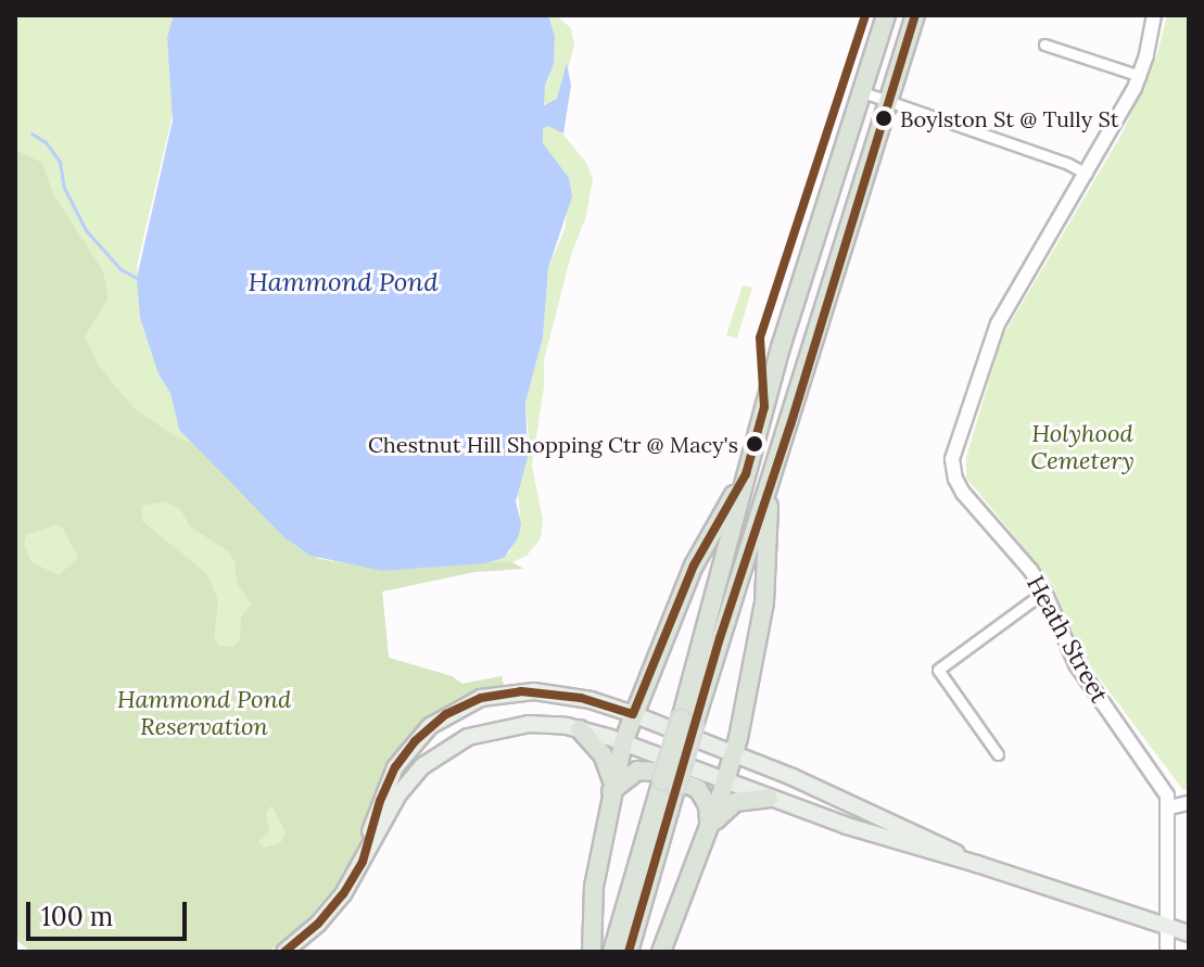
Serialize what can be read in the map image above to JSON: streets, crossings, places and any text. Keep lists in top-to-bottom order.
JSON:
{
  "streets": {
    "street": ["Heath Street"]
  },
  "water": ["Hammond Pond"],
  "parks": ["Holyhood Cemetery", "Hammond Pond Reservation"],
  "places": ["Boylston St @ Tully St", "Chestnut Hill Shopping Ctr @ Macy's"],
  "scale_bar": "100 m"
}
